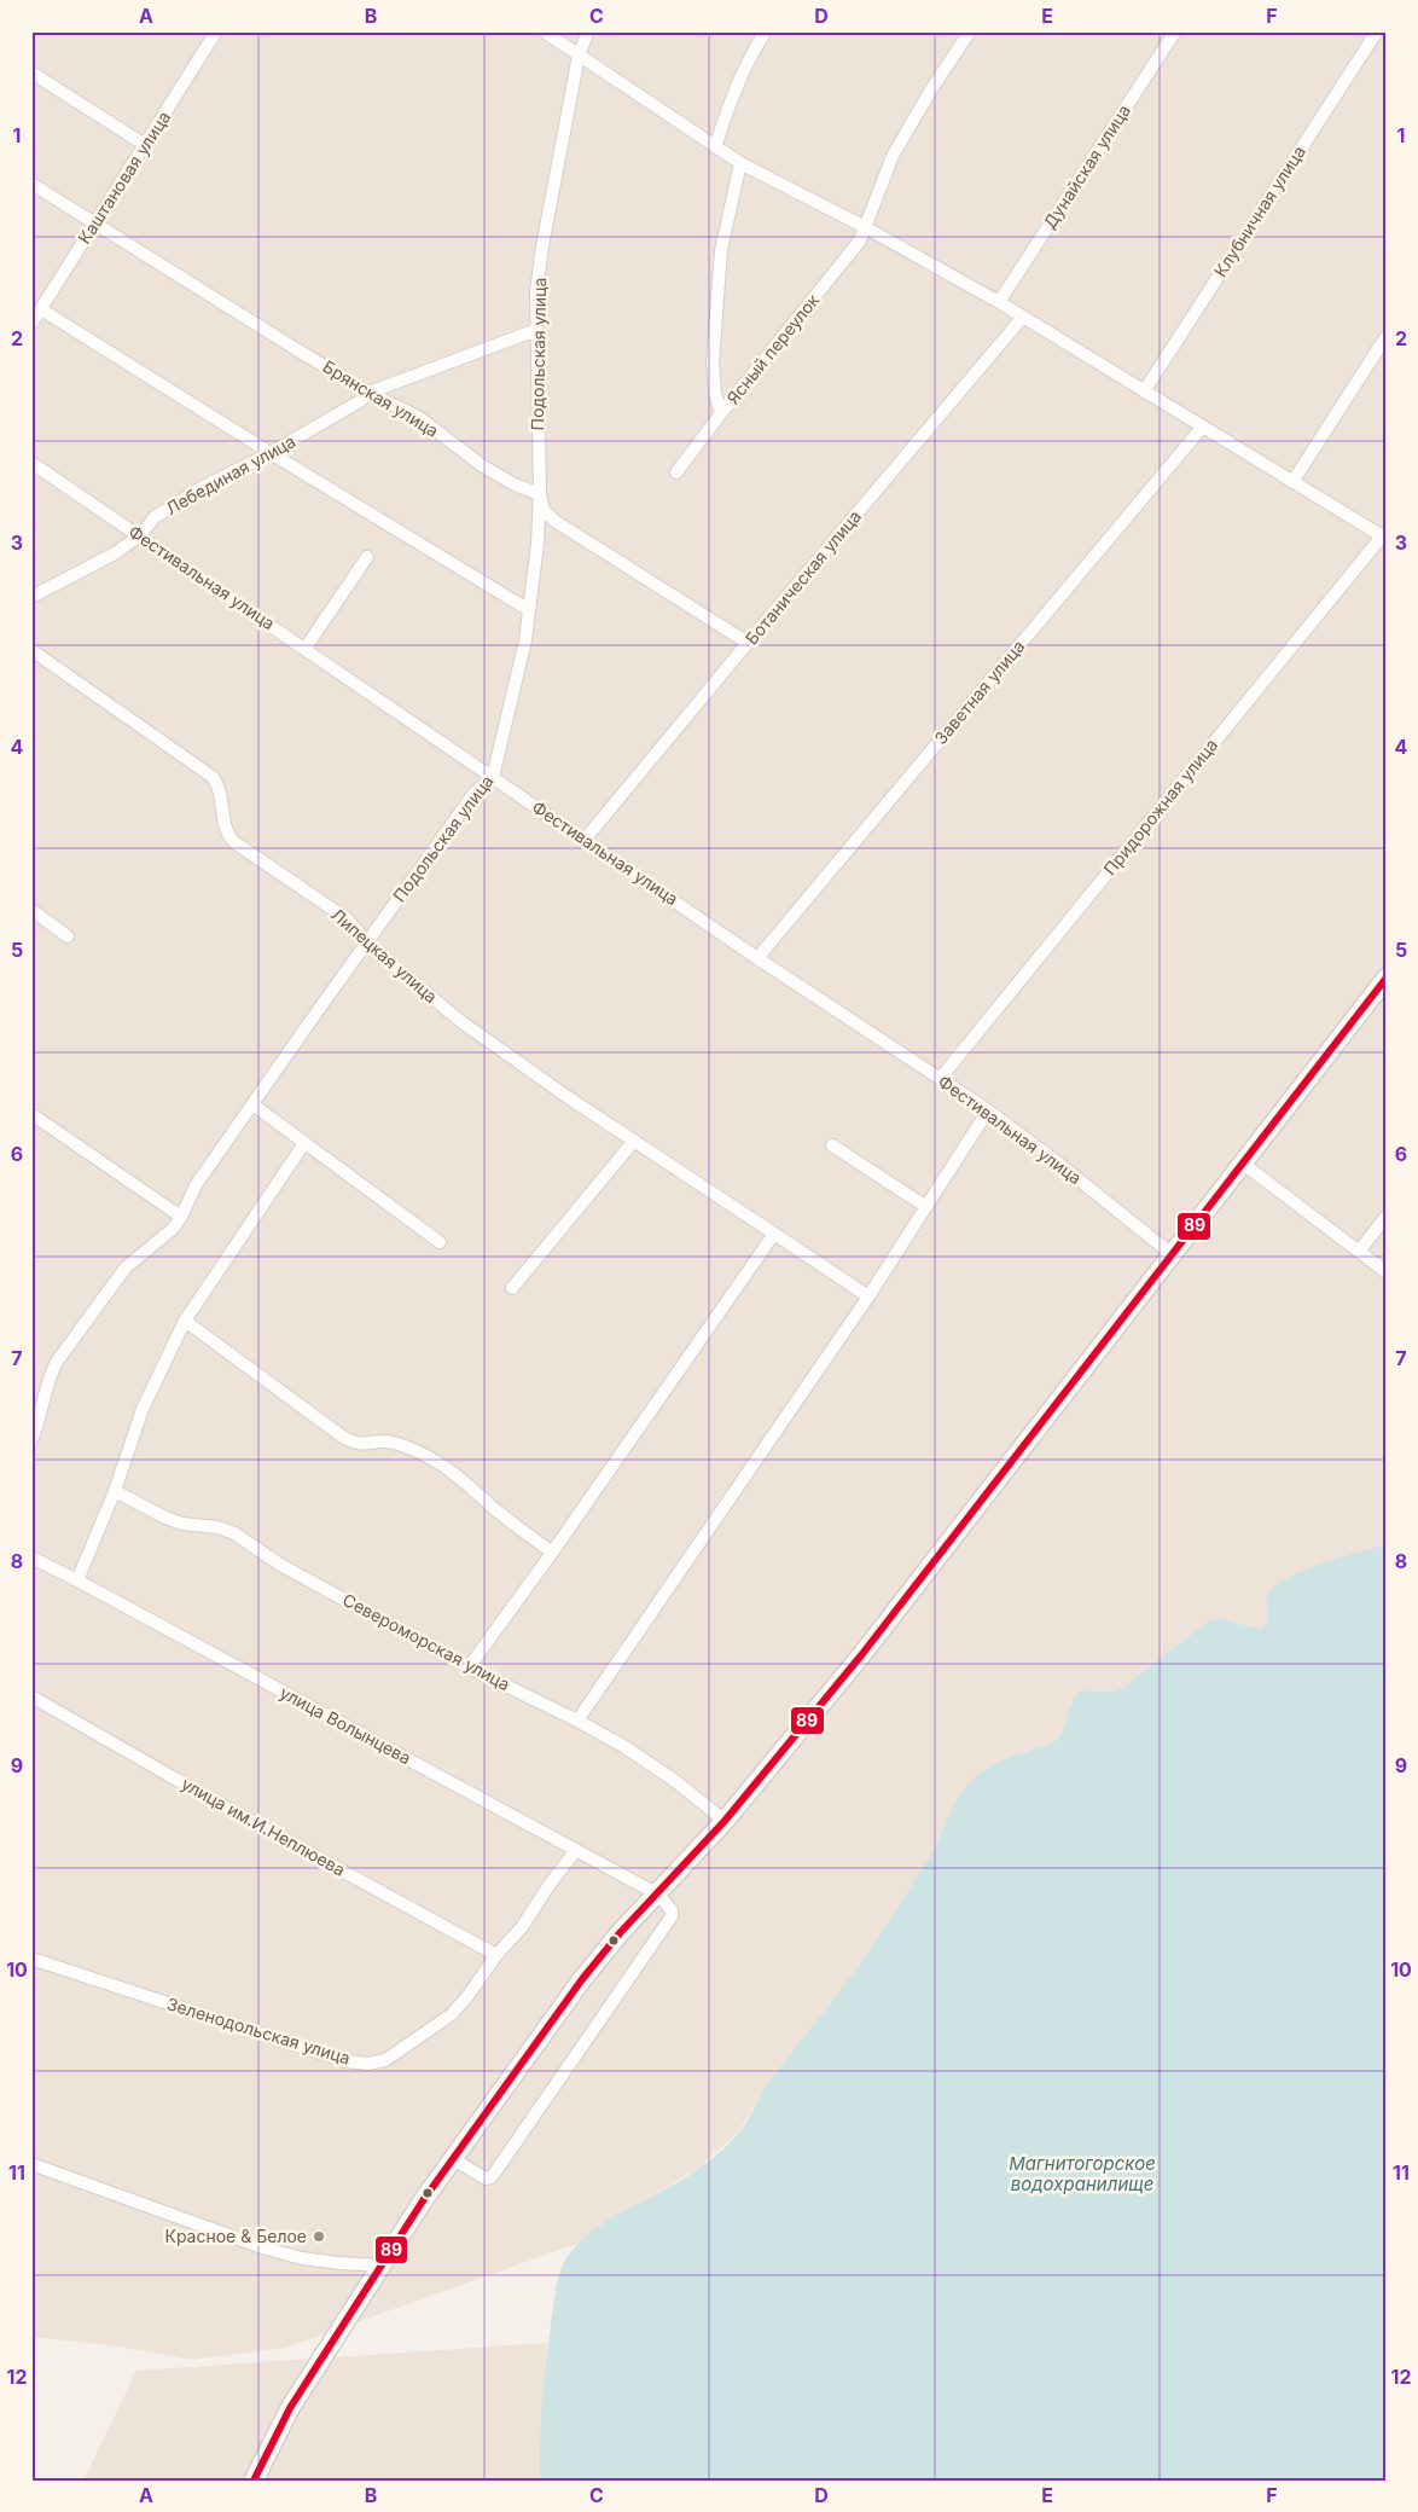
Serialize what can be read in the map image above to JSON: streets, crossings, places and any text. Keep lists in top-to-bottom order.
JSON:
{
  "streets": {
    "street": [
      "Дунайская улица",
      "Каштановая улица",
      "Клубничная улица",
      "Ясный переулок",
      "Подольская улица",
      "Брянская улица",
      "Лебединая улица",
      "Фестивальная улица",
      "Ботаническая улица",
      "Заветная улица",
      "Придорожная улица",
      "Липецкая улица",
      "Североморская улица",
      "улица Волынцева",
      "улица им.И.Неплюева",
      "Зеленодольская улица"
    ]
  },
  "crossings": [
    ["Каштановая улица", "Брянская улица"],
    ["Подольская улица", "Брянская улица"],
    ["Подольская улица", "Лебединая улица"],
    ["Подольская улица", "Фестивальная улица"],
    ["Подольская улица", "Липецкая улица"],
    ["Брянская улица", "Лебединая улица"],
    ["Лебединая улица", "Фестивальная улица"],
    ["Фестивальная улица", "Ботаническая улица"],
    ["Фестивальная улица", "Заветная улица"],
    ["Фестивальная улица", "Придорожная улица"],
    ["улица Волынцева", "Зеленодольская улица"],
    ["улица им.И.Неплюева", "Зеленодольская улица"]
  ],
  "water": ["Магнитогорское водохранилище"],
  "places": ["Красное & Белое"],
  "lines": ["transit line 89"],
  "grid": {
    "columns": [
      "A",
      "B",
      "C",
      "D",
      "E",
      "F"
    ],
    "rows": [
      "1",
      "2",
      "3",
      "4",
      "5",
      "6",
      "7",
      "8",
      "9",
      "10",
      "11",
      "12"
    ]
  }
}
